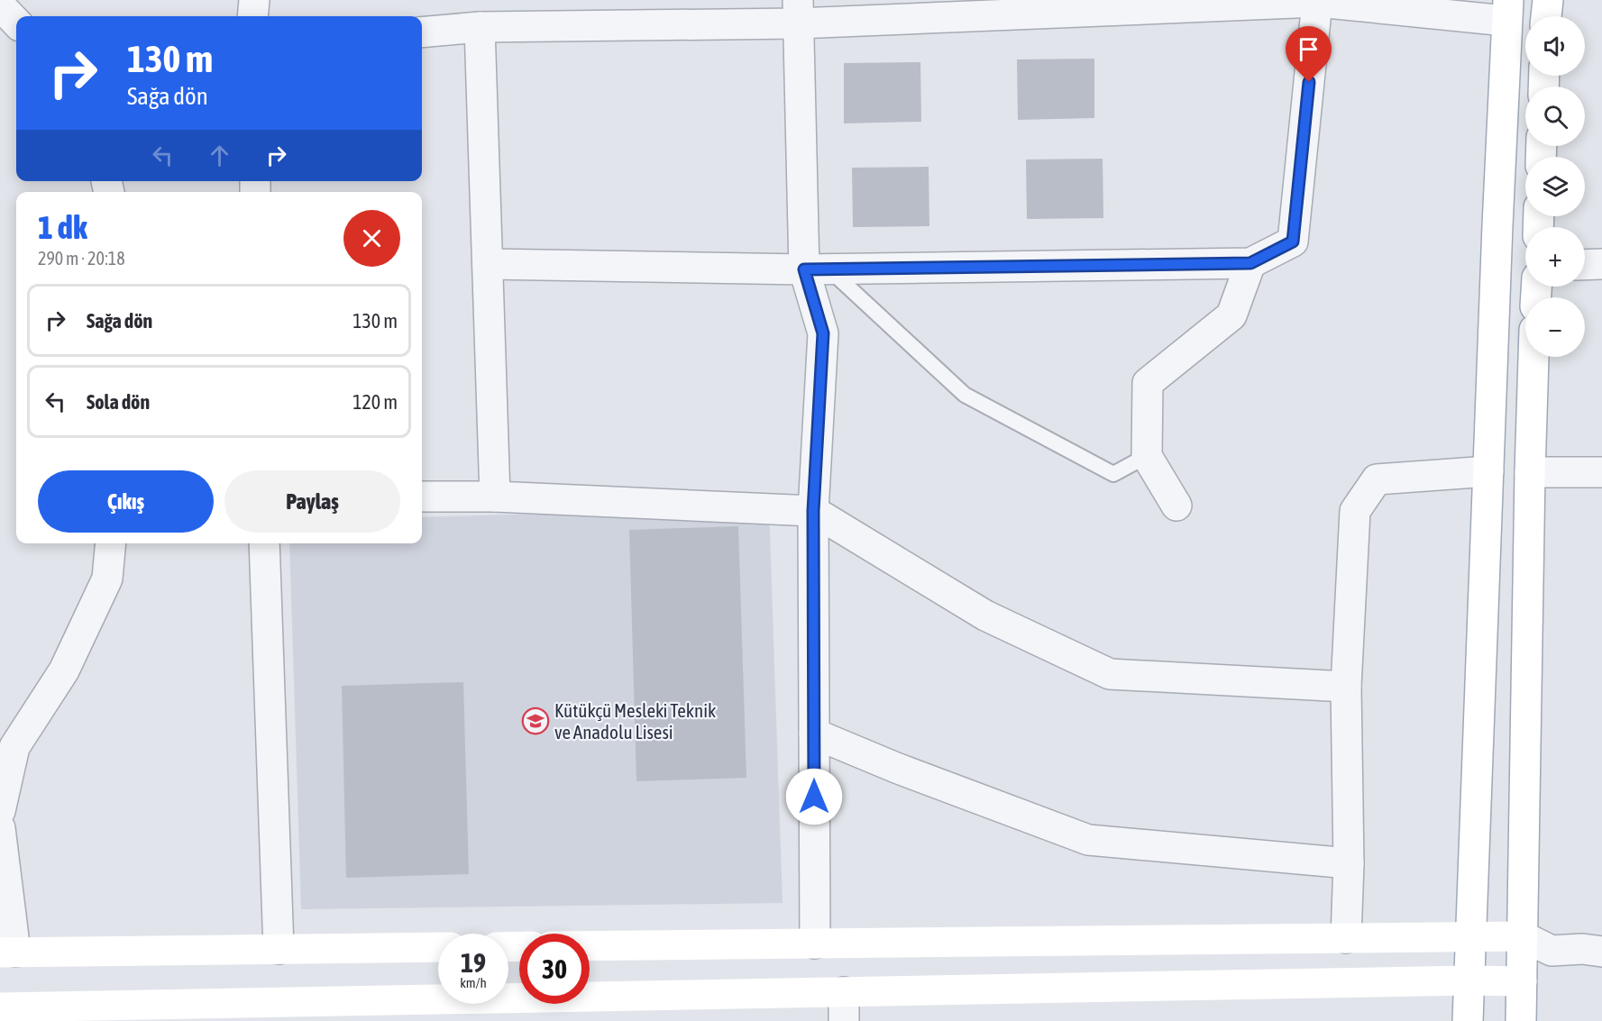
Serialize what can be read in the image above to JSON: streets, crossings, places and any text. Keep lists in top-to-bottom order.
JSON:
{
  "places": {
    "school or university": ["Kütükçü Mesleki Teknik ve Anadolu Lisesi"]
  },
  "page": {
    "map_buttons": ["+", "−"],
    "turn": ["130 m", "Sağa dön"],
    "heading": ["1 dk", "290 m · 20:18"],
    "list": [
      {
        "name": "Sağa dön",
        "value": "130 m"
      },
      {
        "name": "Sola dön",
        "value": "120 m"
      }
    ],
    "buttons": ["Çıkış", "Paylaş"],
    "speed": "19 km/h",
    "limit": "30"
  }
}
